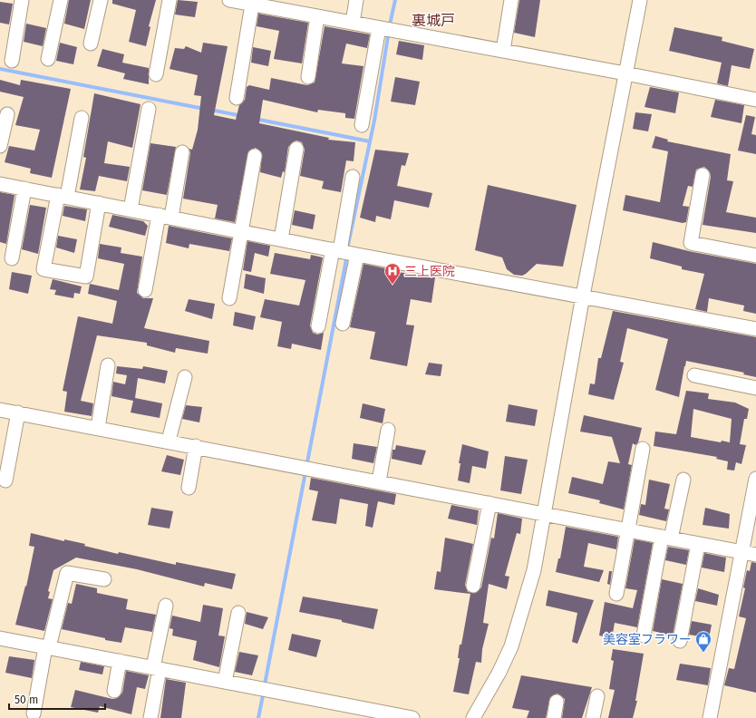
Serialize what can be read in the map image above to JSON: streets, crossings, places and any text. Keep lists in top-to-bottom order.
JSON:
{
  "districts": ["裏城戸"],
  "places": {
    "hospital": ["三上医院"],
    "shop": ["美容室フラワー"]
  },
  "scale_bar": "50 m"
}
